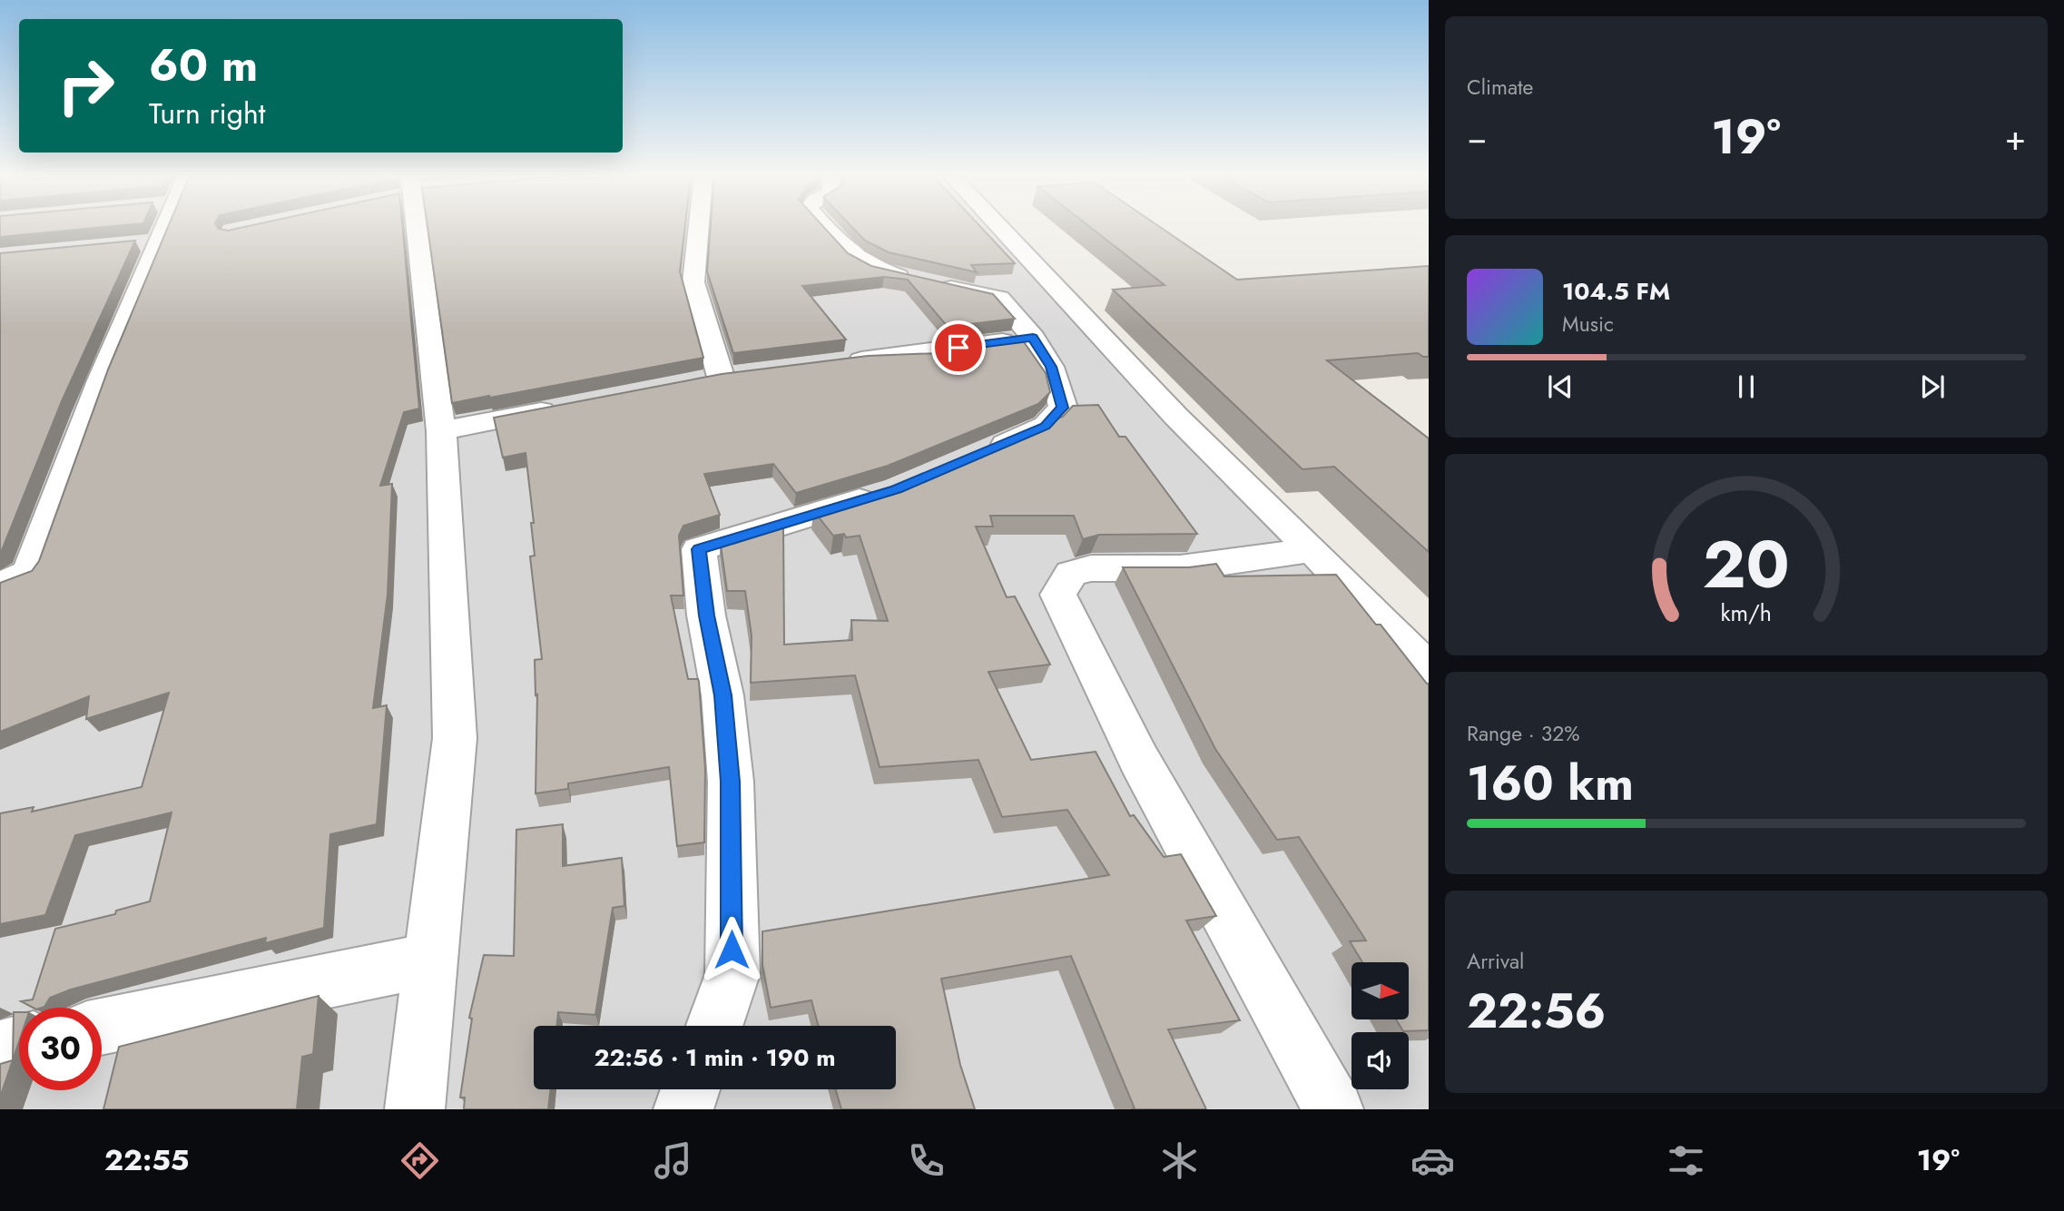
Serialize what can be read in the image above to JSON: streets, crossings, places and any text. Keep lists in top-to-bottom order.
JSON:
{
  "north": "right",
  "page": {
    "tile": [
      "Climate",
      ["Range · 32%", "160 km"],
      ["Arrival", "22:56"]
    ],
    "turn": ["60 m", "Turn right"],
    "heat": ["−", "19°", "+"],
    "song": ["104.5 FM", "Music"],
    "limit": "30",
    "trip": "22:56 · 1 min · 190 m",
    "tabs": ["22:55", "19°"],
    "gauge": ["20", "km/h"]
  }
}
